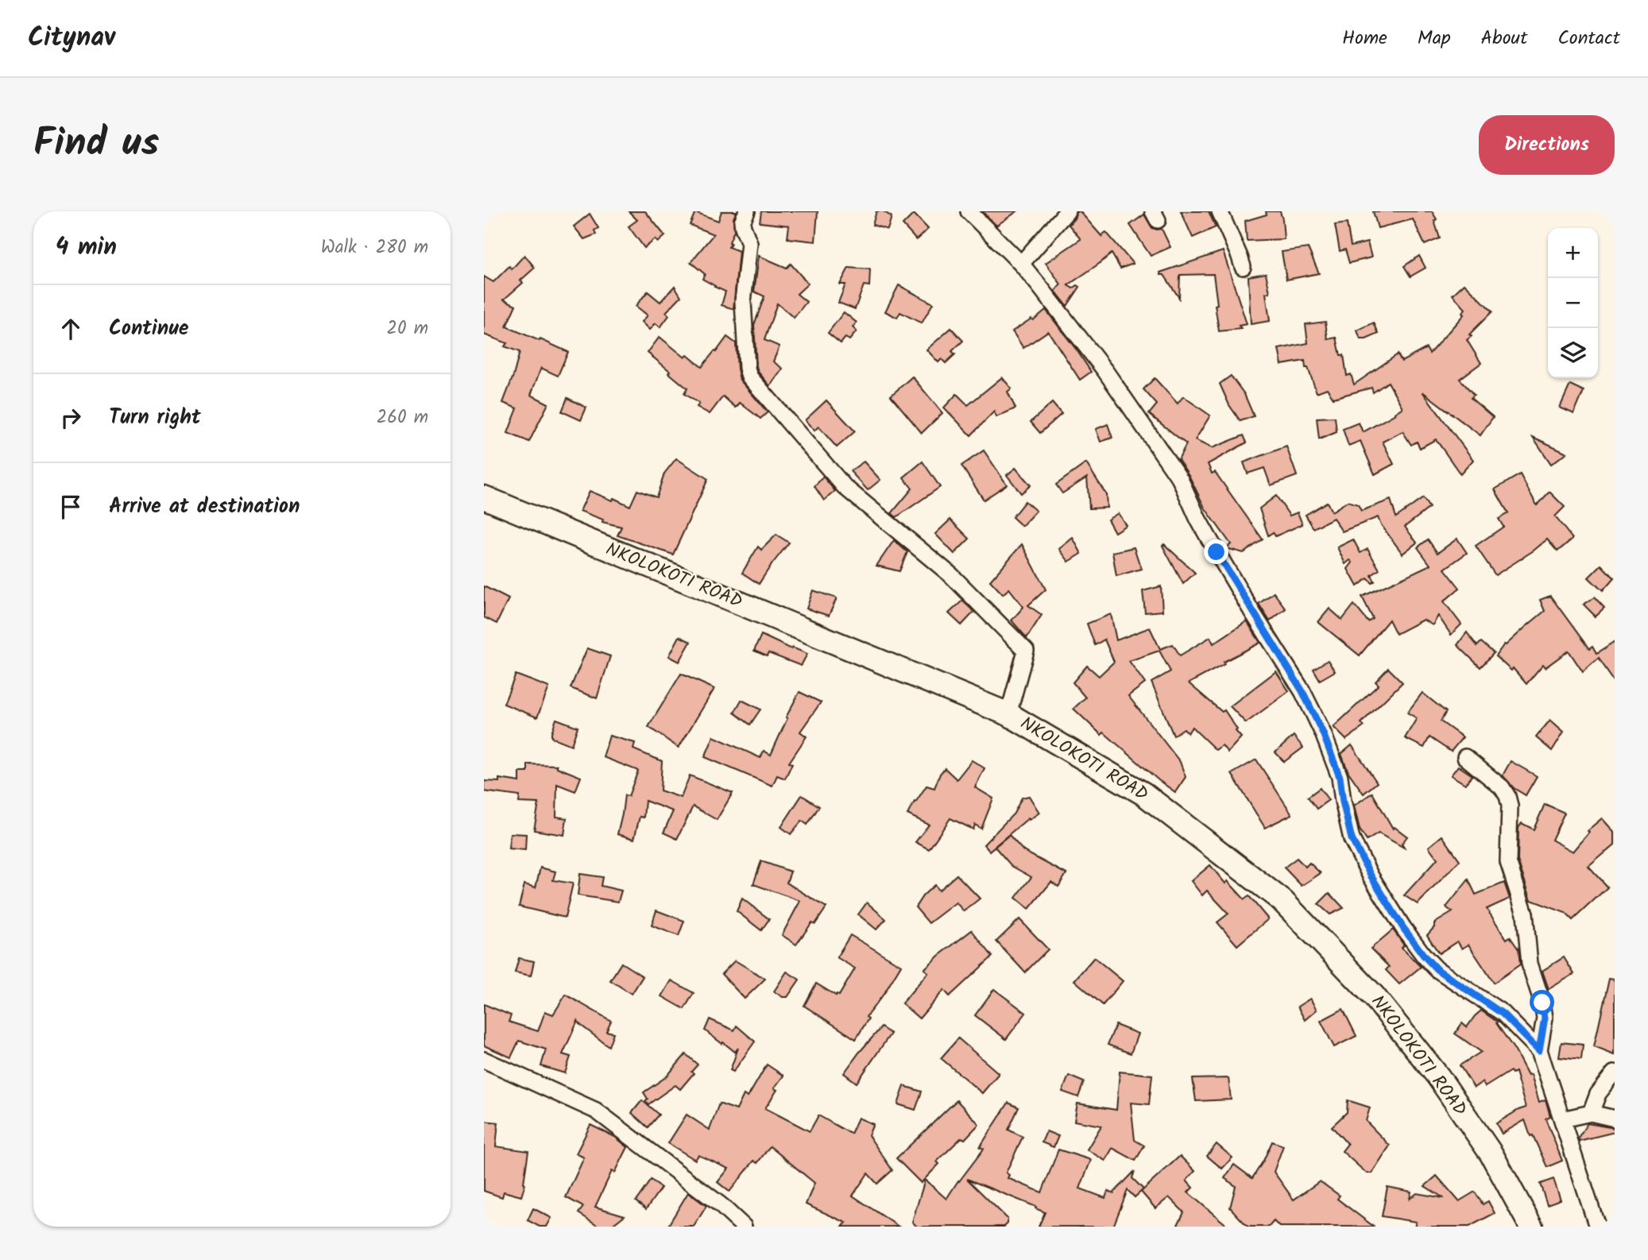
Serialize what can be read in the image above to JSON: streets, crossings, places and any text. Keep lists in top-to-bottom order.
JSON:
{
  "streets": {
    "main road": ["NKOLOKOTI ROAD"]
  },
  "page": {
    "header": "Citynav",
    "nav": [
      "Home",
      "Map",
      "About",
      "Contact"
    ],
    "title": "Find us",
    "buttons": "Directions",
    "heading": ["4 min", "Walk · 280 m"],
    "map_buttons": ["+", "−"],
    "list": [
      ["Continue", "20 m"],
      ["Turn right", "260 m"],
      "Arrive at destination"
    ]
  }
}
